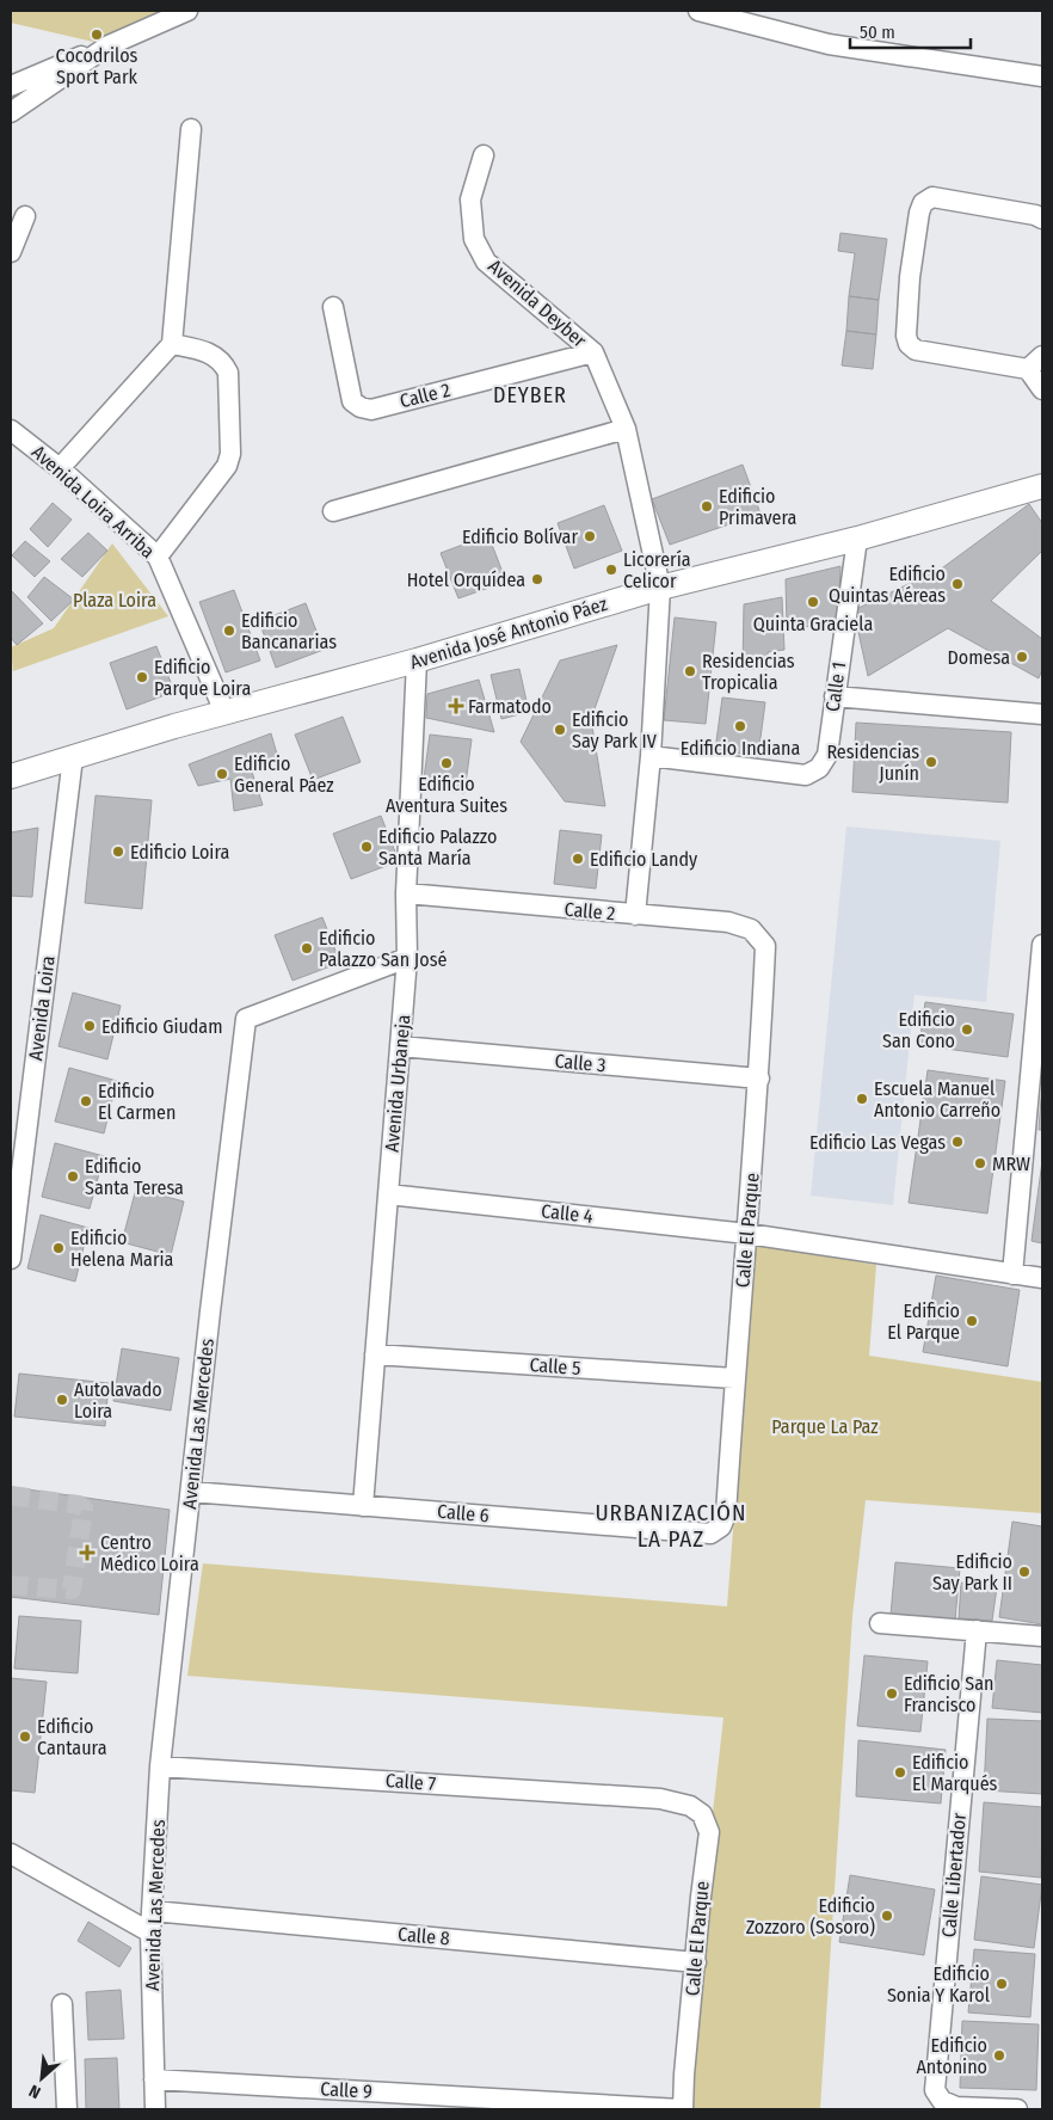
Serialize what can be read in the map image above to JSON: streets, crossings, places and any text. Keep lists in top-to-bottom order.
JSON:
{
  "streets": {
    "main road": ["Avenida José Antonio Páez"],
    "street": [
      "Avenida Deyber",
      "Calle 2",
      "Avenida Loira Arriba",
      "Calle 1",
      "Avenida Loira",
      "Calle 3",
      "Avenida Urbaneja",
      "Calle 4",
      "Calle El Parque",
      "Calle 5",
      "Avenida Las Mercedes",
      "Calle 6",
      "Calle 7",
      "Calle Libertador",
      "Calle 8",
      "Calle 9"
    ]
  },
  "crossings": [
    ["Avenida Deyber", "Calle 2"],
    ["Avenida Deyber", "Avenida José Antonio Páez"],
    ["Avenida Deyber", "Calle 1"],
    ["Calle 2", "Avenida Urbaneja"],
    ["Calle 2", "Calle El Parque"],
    ["Avenida Loira Arriba", "Avenida José Antonio Páez"],
    ["Avenida José Antonio Páez", "Calle 1"],
    ["Avenida José Antonio Páez", "Avenida Loira"],
    ["Avenida José Antonio Páez", "Avenida Urbaneja"],
    ["Calle 3", "Avenida Urbaneja"],
    ["Calle 3", "Calle El Parque"],
    ["Avenida Urbaneja", "Calle 4"],
    ["Avenida Urbaneja", "Calle 5"],
    ["Avenida Urbaneja", "Avenida Las Mercedes"],
    ["Avenida Urbaneja", "Calle 6"],
    ["Calle 4", "Calle El Parque"],
    ["Calle El Parque", "Calle 5"],
    ["Calle El Parque", "Calle 6"],
    ["Calle El Parque", "Calle 7"],
    ["Calle El Parque", "Calle 8"],
    ["Calle El Parque", "Calle 9"],
    ["Avenida Las Mercedes", "Calle 6"],
    ["Avenida Las Mercedes", "Calle 7"],
    ["Avenida Las Mercedes", "Calle 8"],
    ["Avenida Las Mercedes", "Calle 9"]
  ],
  "districts": ["DEYBER", "URBANIZACIÓN LA PAZ"],
  "parks": ["Plaza Loira", "Parque La Paz"],
  "places": {
    "other": [
      "Cocodrilos Sport Park",
      "Edificio Primavera",
      "Edificio Bolívar",
      "Licorería Celicor",
      "Hotel Orquídea",
      "Edificio Quintas Aéreas",
      "Quinta Graciela",
      "Edificio Bancanarias",
      "Domesa",
      "Residencias Tropicalia",
      "Edificio Parque Loira",
      "Edificio Indiana",
      "Edificio Say Park IV",
      "Residencias Junín",
      "Edificio Aventura Suites",
      "Edificio General Páez",
      "Edificio Palazzo Santa María",
      "Edificio Loira",
      "Edificio Landy",
      "Edificio Palazzo San José",
      "Edificio Giudam",
      "Edificio San Cono",
      "Escuela Manuel Antonio Carreño",
      "Edificio El Carmen",
      "Edificio Las Vegas",
      "MRW",
      "Edificio Santa Teresa",
      "Edificio Helena Maria",
      "Edificio El Parque",
      "Autolavado Loira",
      "Edificio Say Park II",
      "Edificio San Francisco",
      "Edificio Cantaura",
      "Edificio El Marqués",
      "Edificio Zozzoro (Sosoro)",
      "Edificio Sonia Y Karol",
      "Edificio Antonino"
    ],
    "health": ["Farmatodo", "Centro Médico Loira"]
  },
  "scale_bar": "50 m",
  "north": "bottom left"
}
